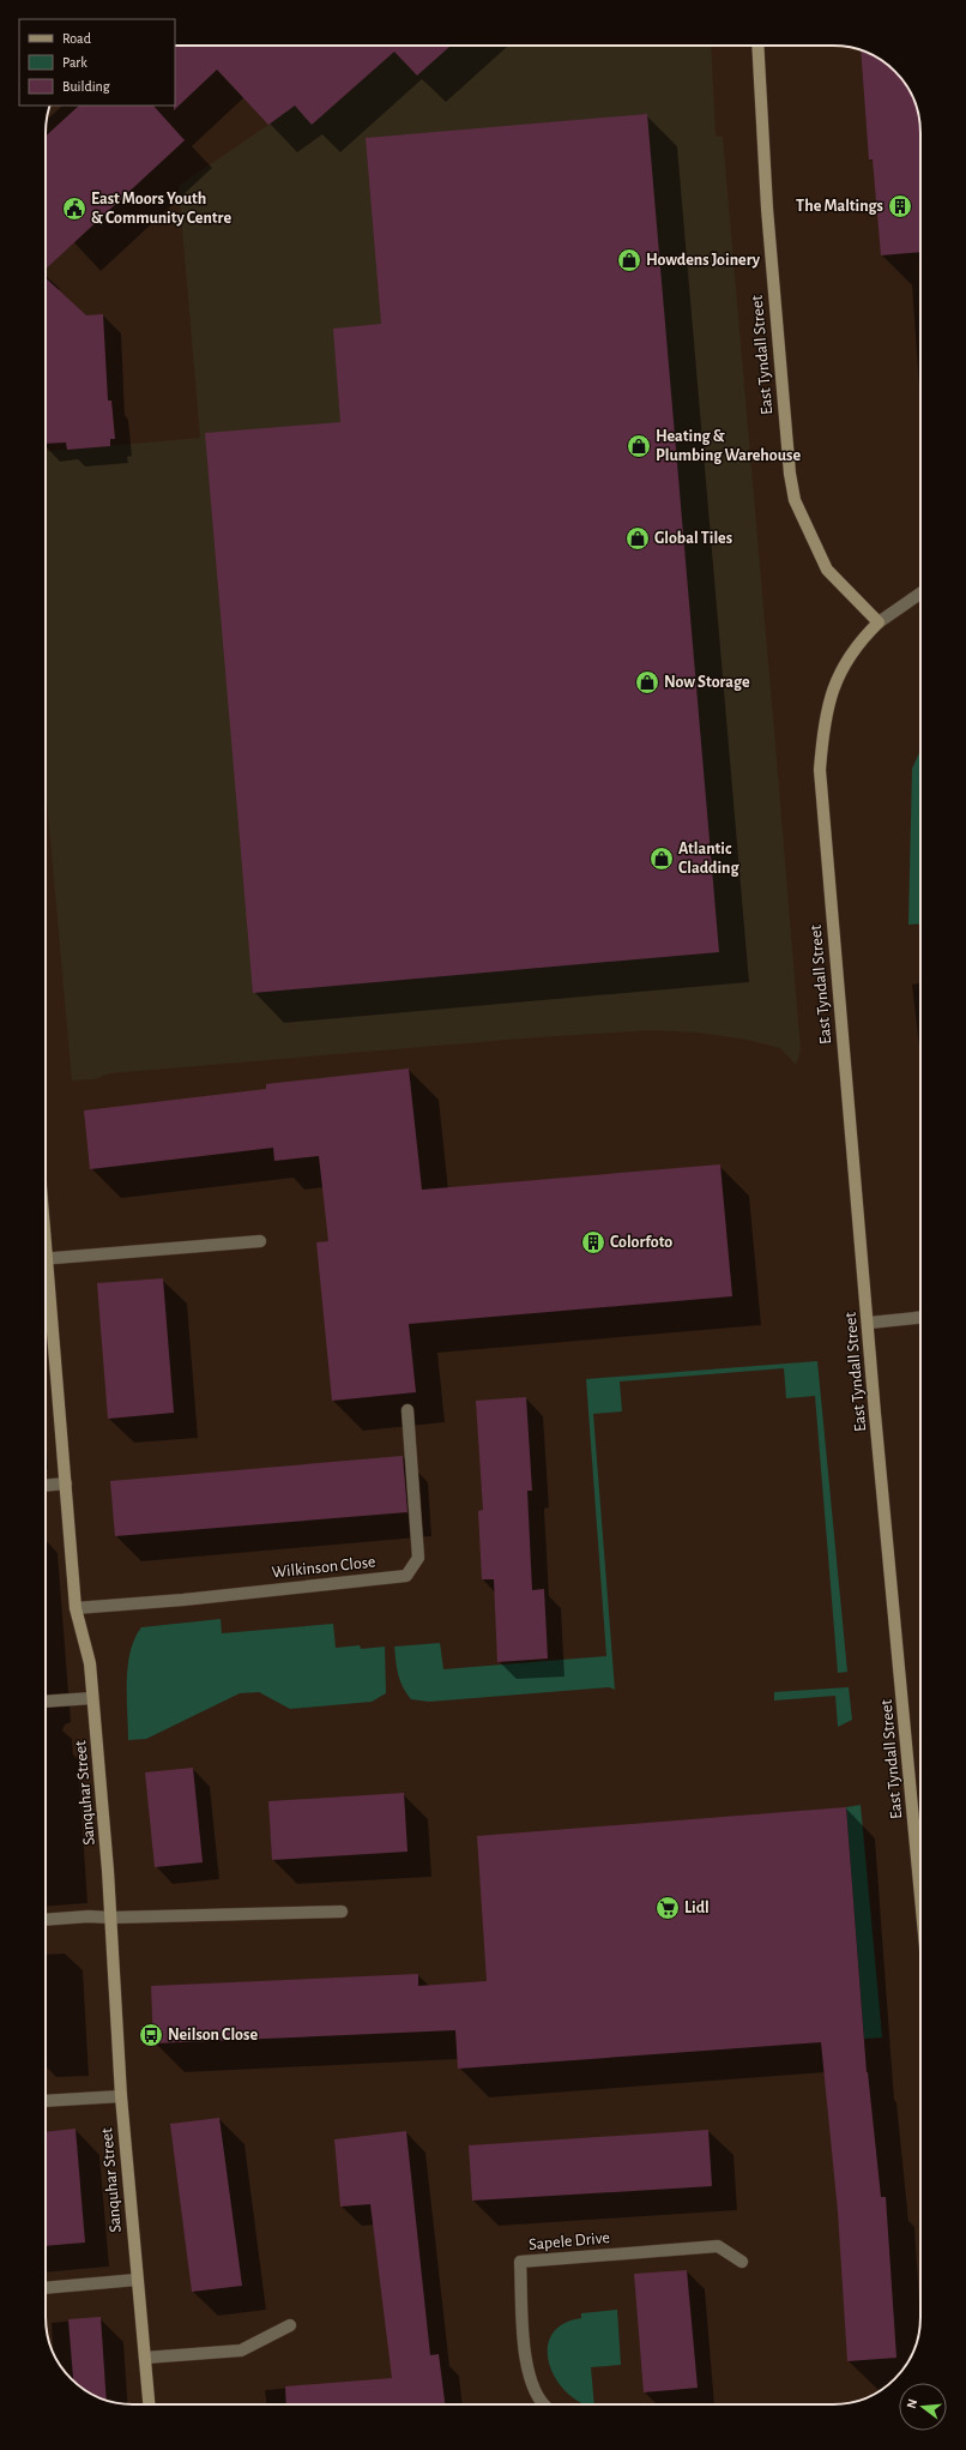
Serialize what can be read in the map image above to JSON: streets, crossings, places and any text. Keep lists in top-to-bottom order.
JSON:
{
  "streets": {
    "street": [
      "East Tyndall Street",
      "Wilkinson Close",
      "Sanquhar Street",
      "Sapele Drive"
    ]
  },
  "crossings": [
    ["Wilkinson Close", "Sanquhar Street"]
  ],
  "places": {
    "building": ["The Maltings", "Colorfoto"],
    "public building": ["East Moors Youth & Community Centre"],
    "shop": [
      "Howdens Joinery",
      "Heating & Plumbing Warehouse",
      "Global Tiles",
      "Now Storage",
      "Atlantic Cladding"
    ],
    "supermarket": ["Lidl"],
    "bus stop": ["Neilson Close"]
  },
  "legend": ["Road", "Park", "Building"],
  "north": "left"
}
